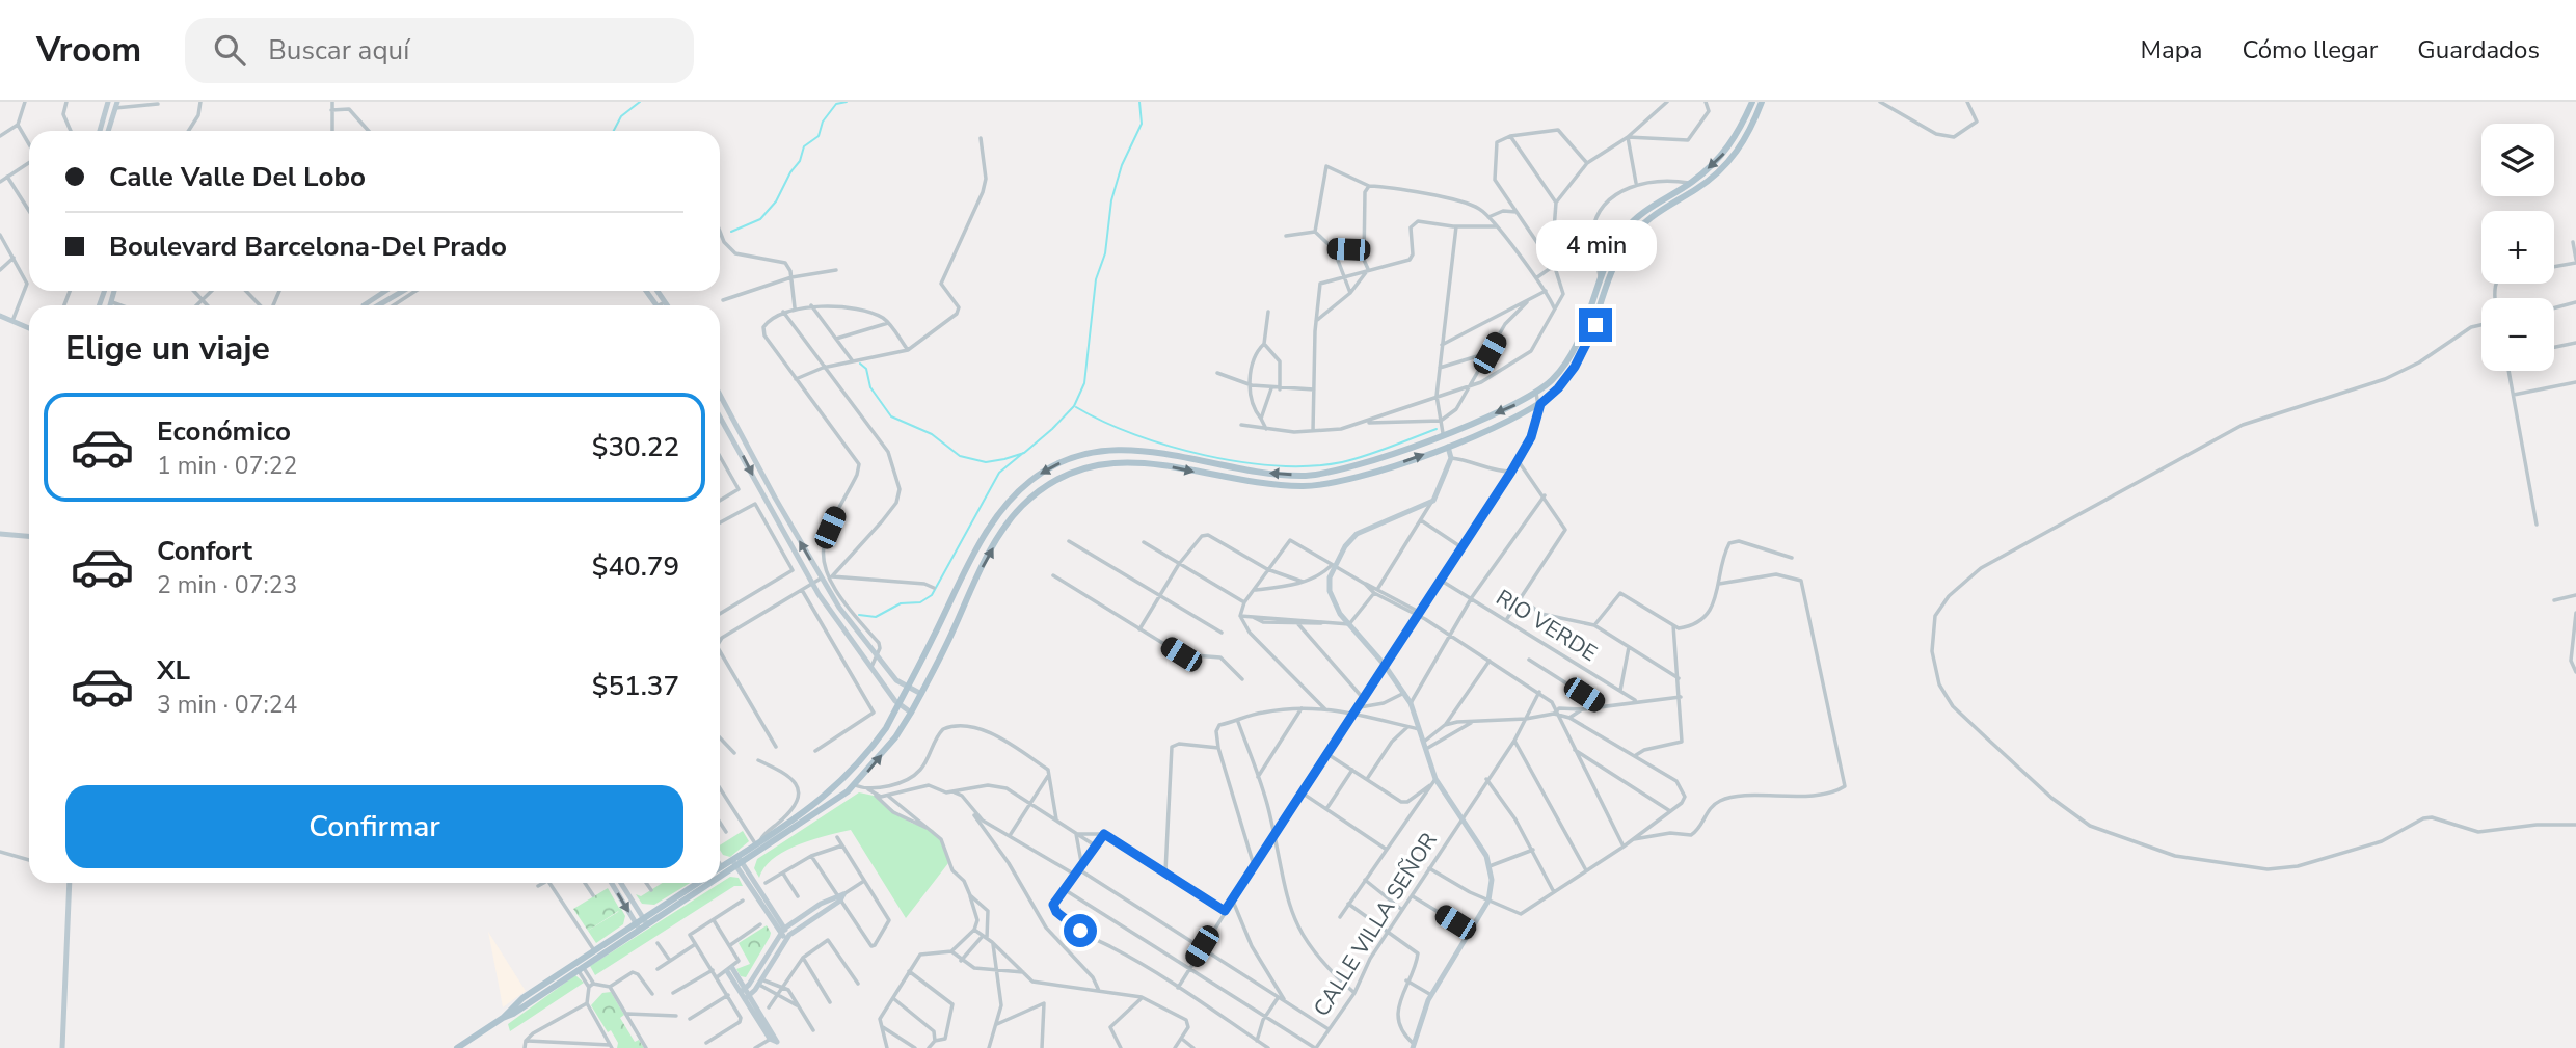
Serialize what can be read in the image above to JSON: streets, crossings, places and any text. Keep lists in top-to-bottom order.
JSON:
{
  "streets": {
    "street": ["RIO VERDE", "CALLE VILLA SEÑOR"]
  },
  "page": {
    "header": "Vroom",
    "search": "Buscar aquí",
    "nav": ["Mapa", "Cómo llegar", "Guardados"],
    "map_buttons": ["+", "−"],
    "banner": ["Calle Valle Del Lobo", "Boulevard Barcelona-Del Prado"],
    "bubble": "4 min",
    "heading": "Elige un viaje",
    "list": [
      {
        "name": "Económico",
        "note": "1 min · 07:22",
        "value": "$30.22"
      },
      {
        "name": "Confort",
        "note": "2 min · 07:23",
        "value": "$40.79"
      },
      {
        "name": "XL",
        "note": "3 min · 07:24",
        "value": "$51.37"
      }
    ],
    "buttons": "Confirmar"
  }
}
